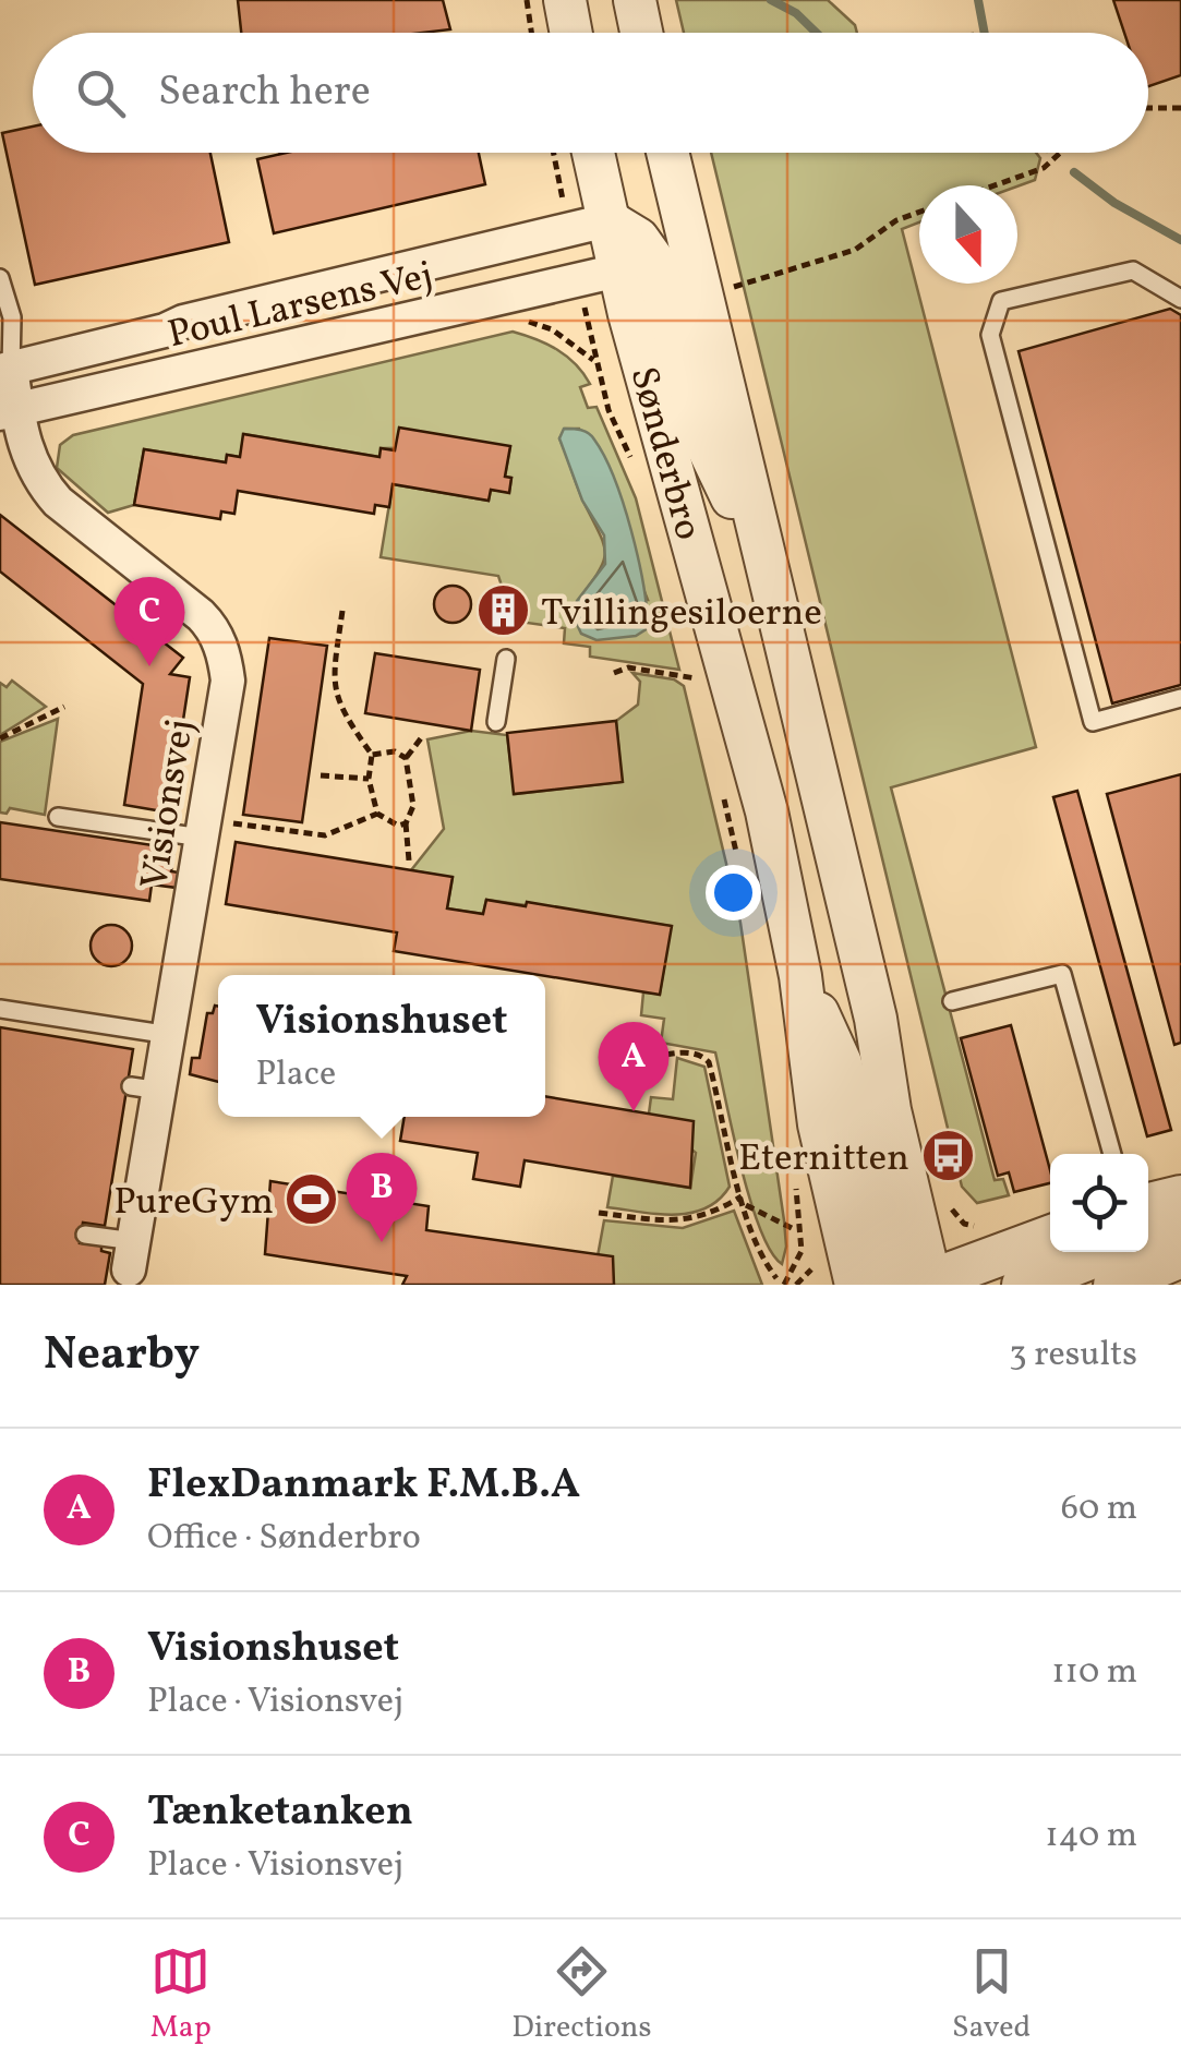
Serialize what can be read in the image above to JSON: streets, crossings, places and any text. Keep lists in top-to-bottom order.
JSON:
{
  "streets": {
    "street": ["Poul Larsens Vej", "Sønderbro", "Visionsvej"]
  },
  "crossings": [
    ["Poul Larsens Vej", "Sønderbro"],
    ["Poul Larsens Vej", "Visionsvej"]
  ],
  "places": {
    "building": ["Tvillingesiloerne"],
    "bus stop": ["Eternitten"],
    "sports": ["PureGym"]
  },
  "north": "bottom",
  "page": {
    "search": "Search here",
    "pins": ["C", "A", "B"],
    "popup": ["Visionshuset", "Place"],
    "heading": ["Nearby", "3 results"],
    "list": [
      {
        "mark": "A",
        "name": "FlexDanmark F.M.B.A",
        "note": "Office · Sønderbro",
        "value": "60 m"
      },
      {
        "mark": "B",
        "name": "Visionshuset",
        "note": "Place · Visionsvej",
        "value": "110 m"
      },
      {
        "mark": "C",
        "name": "Tænketanken",
        "note": "Place · Visionsvej",
        "value": "140 m"
      }
    ],
    "nav": ["Map", "Directions", "Saved"]
  }
}
